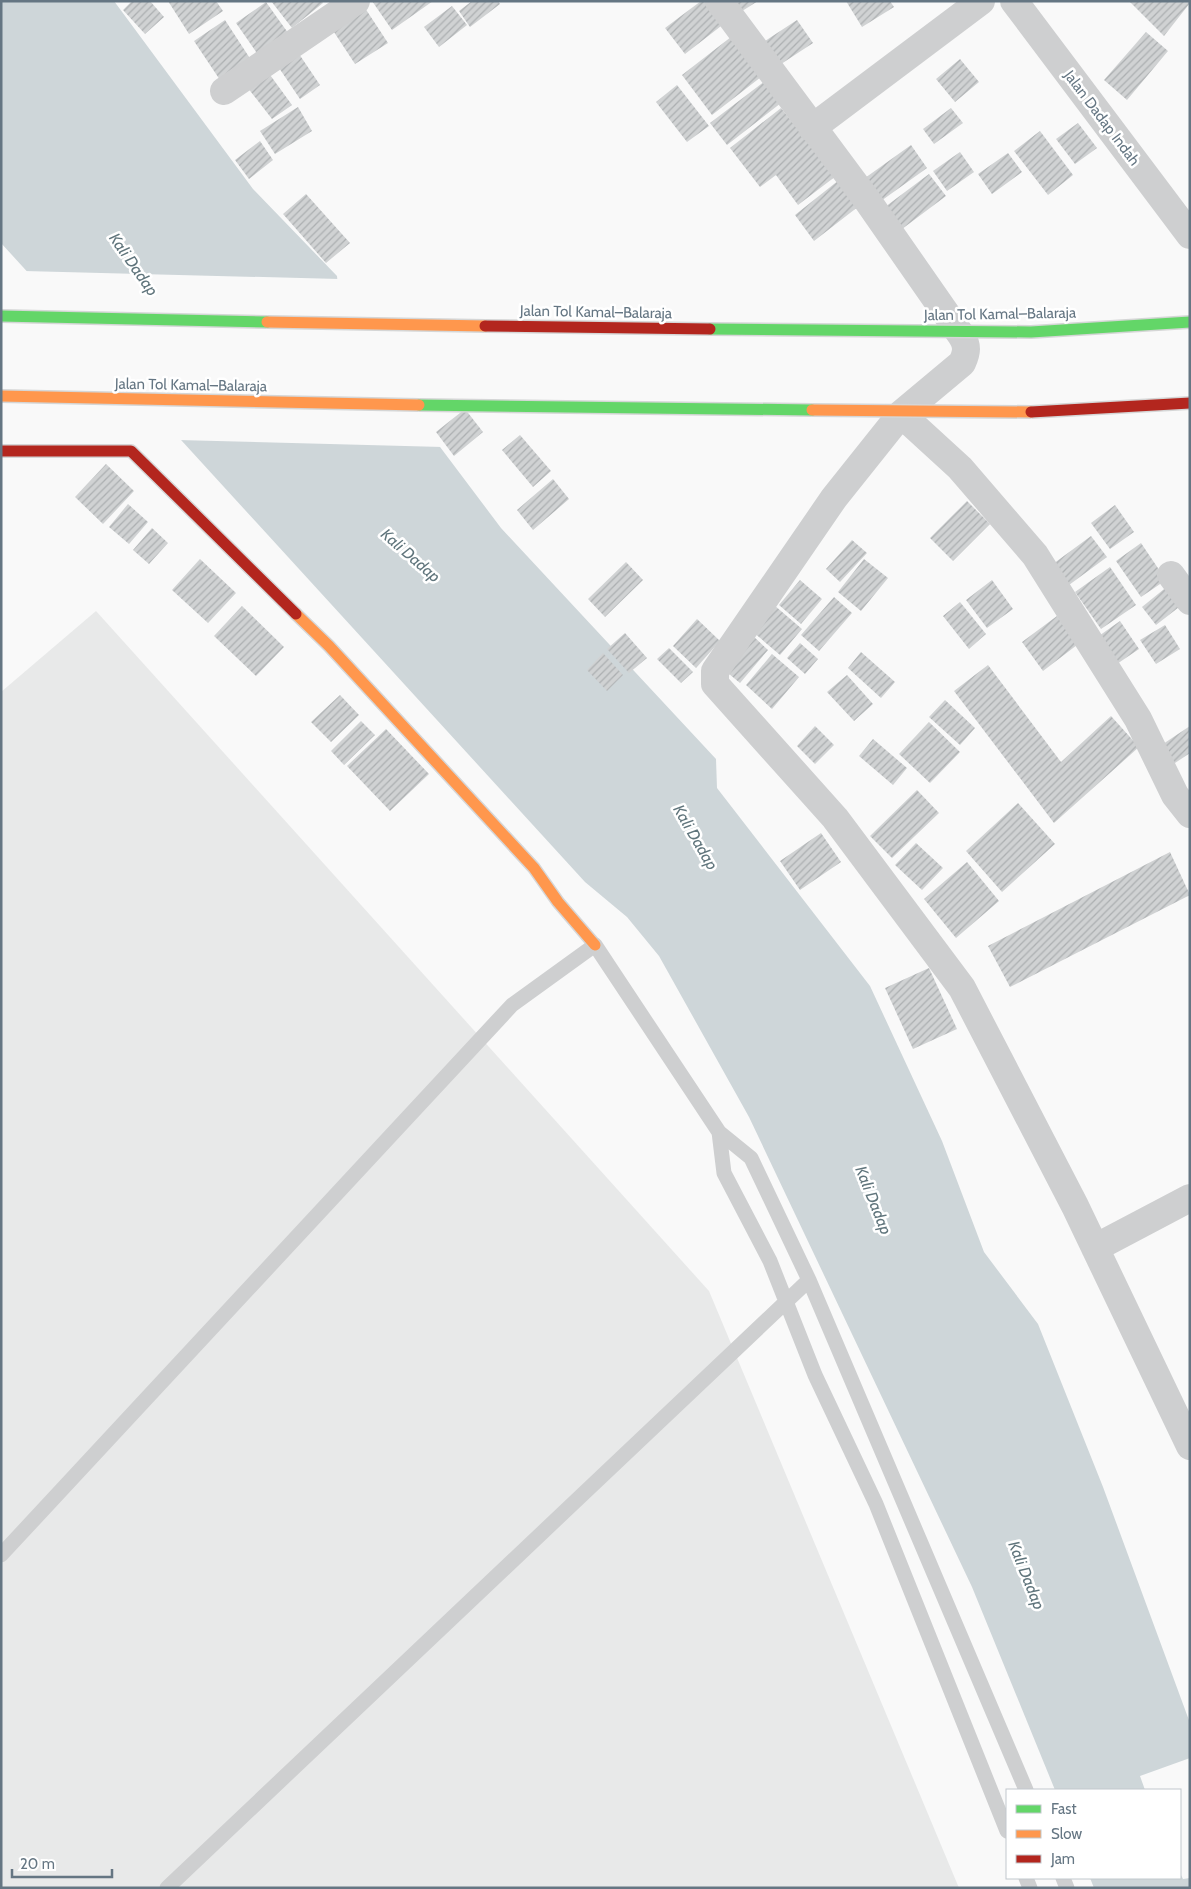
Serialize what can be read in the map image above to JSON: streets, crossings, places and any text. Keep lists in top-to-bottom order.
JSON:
{
  "streets": {
    "main road": ["Jalan Tol Kamal–Balaraja"],
    "street": ["Jalan Dadap Indah"]
  },
  "water": ["Kali Dadap"],
  "legend": ["Fast", "Slow", "Jam"],
  "scale_bar": "20 m"
}
